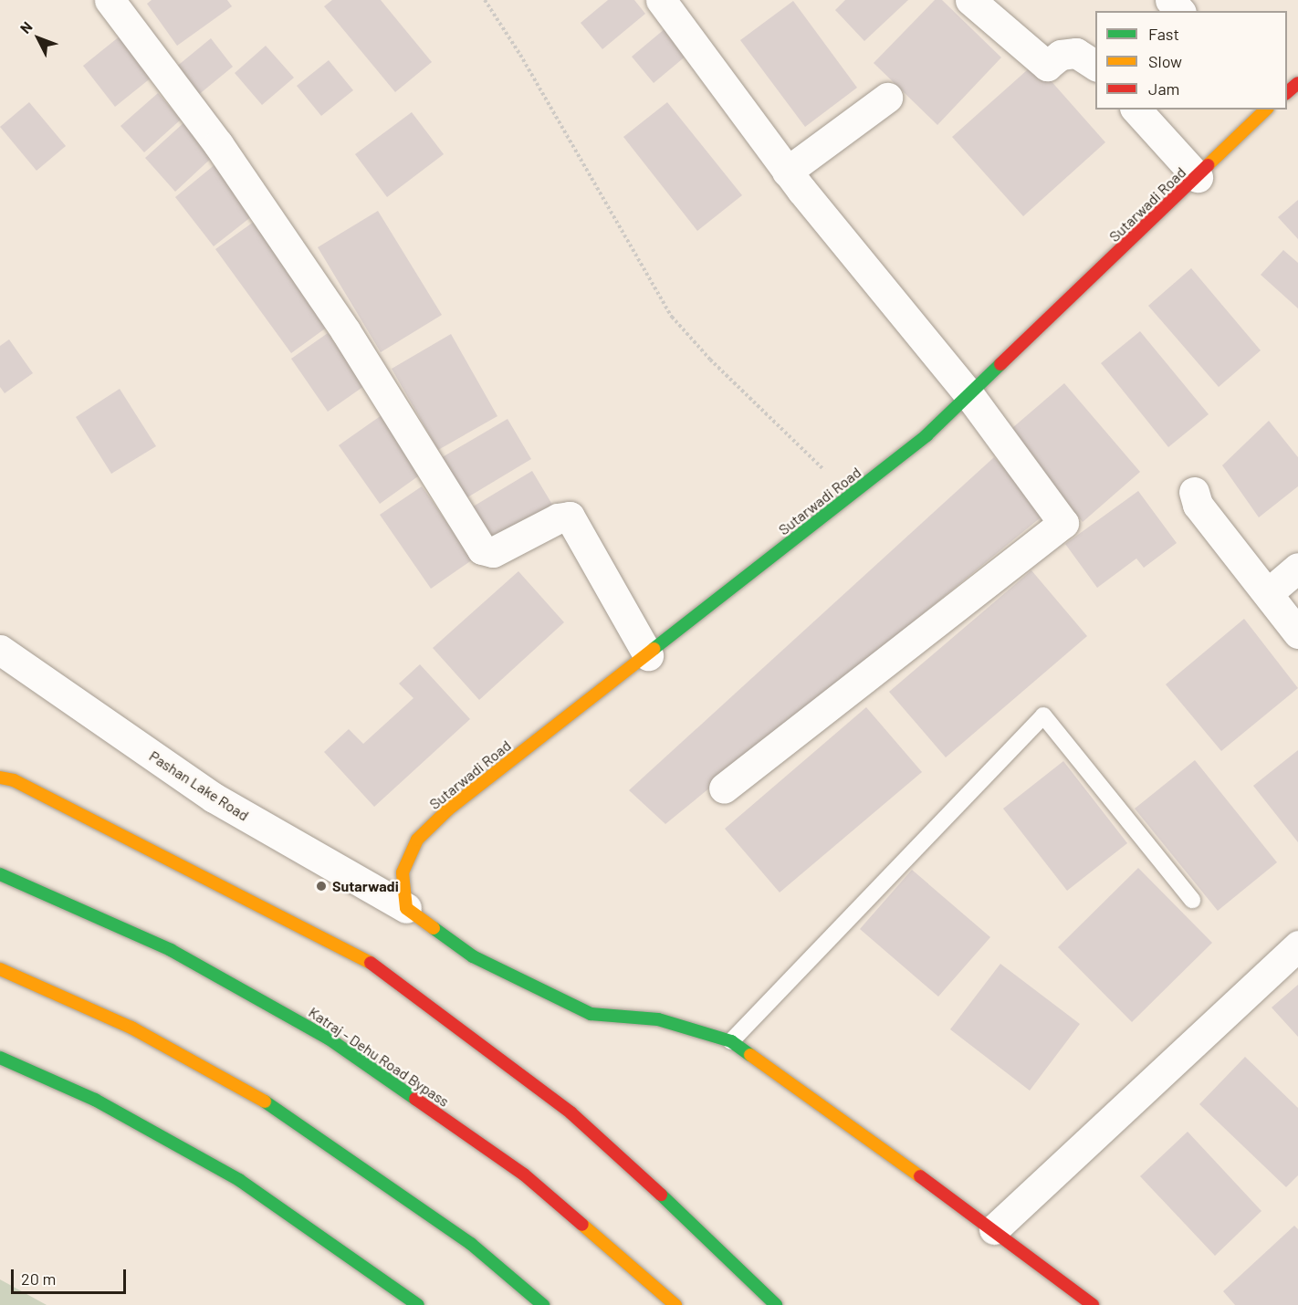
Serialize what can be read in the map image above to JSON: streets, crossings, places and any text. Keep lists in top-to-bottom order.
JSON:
{
  "streets": {
    "main road": ["Sutarwadi Road", "Katraj - Dehu Road Bypass"],
    "street": ["Pashan Lake Road"]
  },
  "crossings": [
    ["Sutarwadi Road", "Pashan Lake Road"]
  ],
  "places": ["Sutarwadi"],
  "legend": ["Fast", "Slow", "Jam"],
  "scale_bar": "20 m",
  "north": "top left"
}
